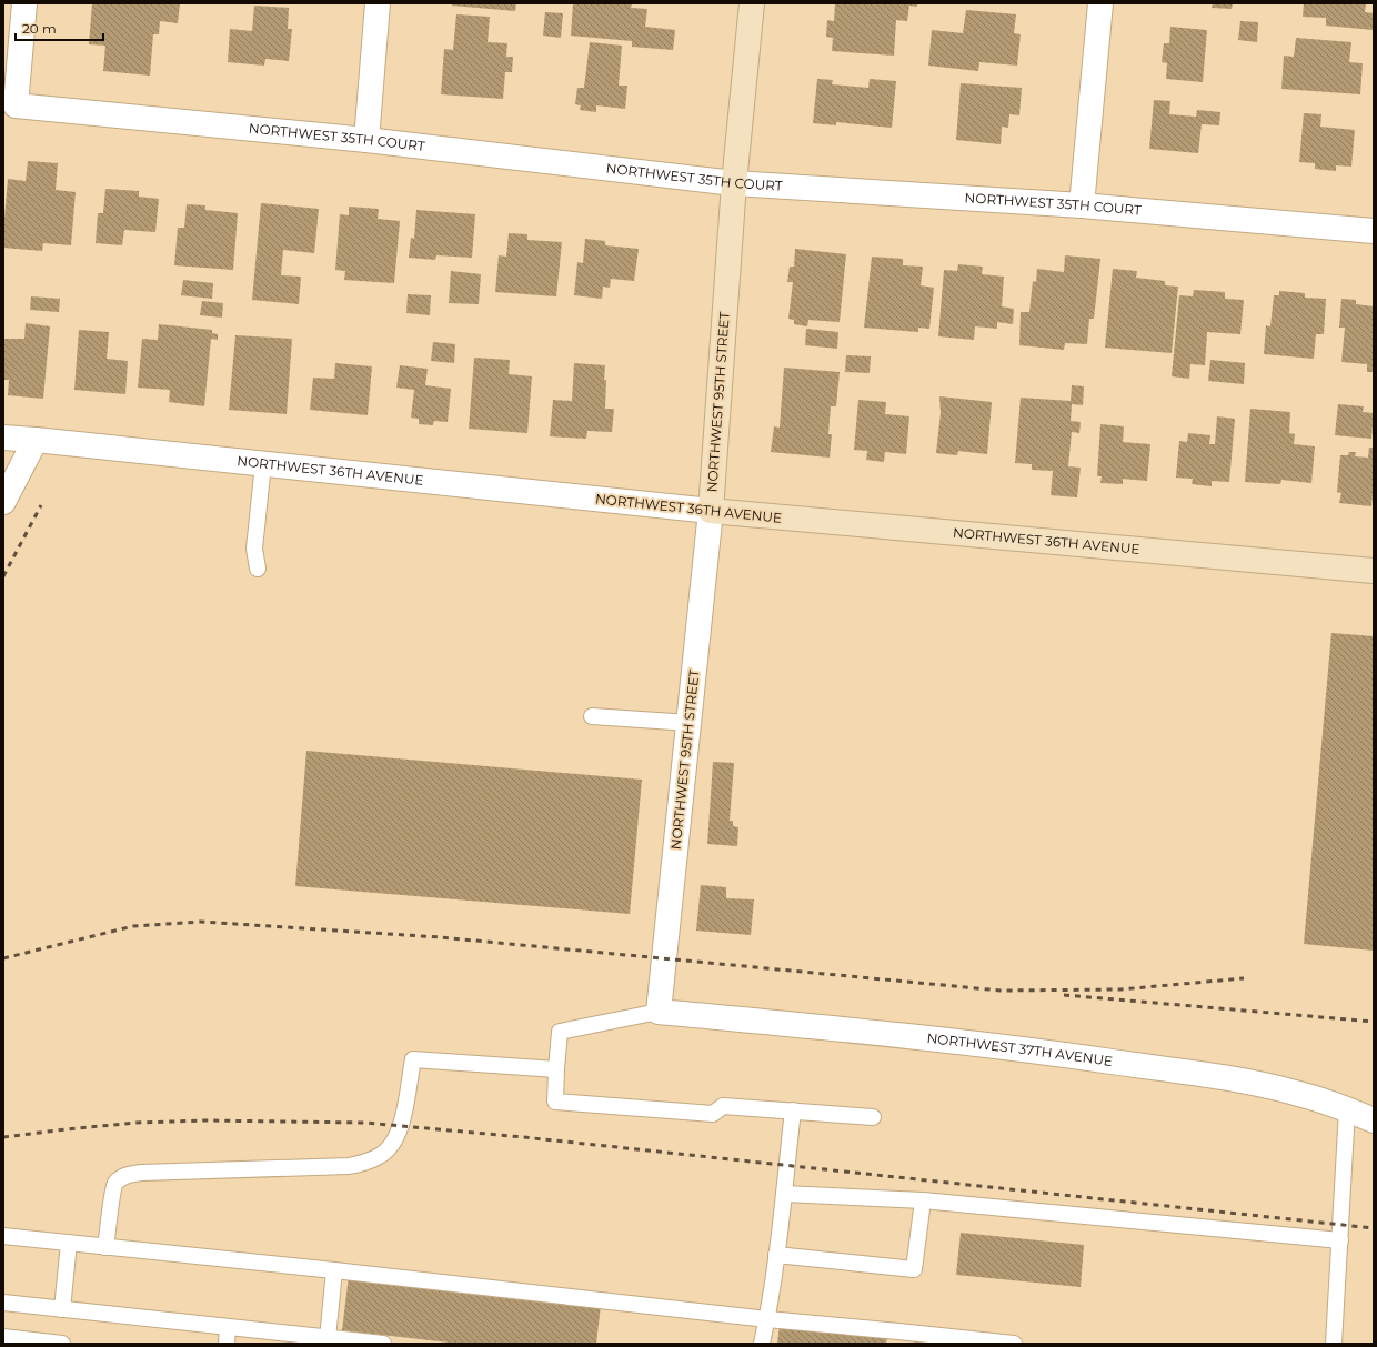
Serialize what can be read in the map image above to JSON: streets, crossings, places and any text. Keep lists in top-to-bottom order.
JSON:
{
  "streets": {
    "street": [
      "NORTHWEST 35TH COURT",
      "NORTHWEST 95TH STREET",
      "NORTHWEST 36TH AVENUE",
      "NORTHWEST 37TH AVENUE"
    ]
  },
  "crossings": [
    ["NORTHWEST 35TH COURT", "NORTHWEST 95TH STREET"],
    ["NORTHWEST 95TH STREET", "NORTHWEST 36TH AVENUE"],
    ["NORTHWEST 95TH STREET", "NORTHWEST 37TH AVENUE"]
  ],
  "scale_bar": "20 m"
}
